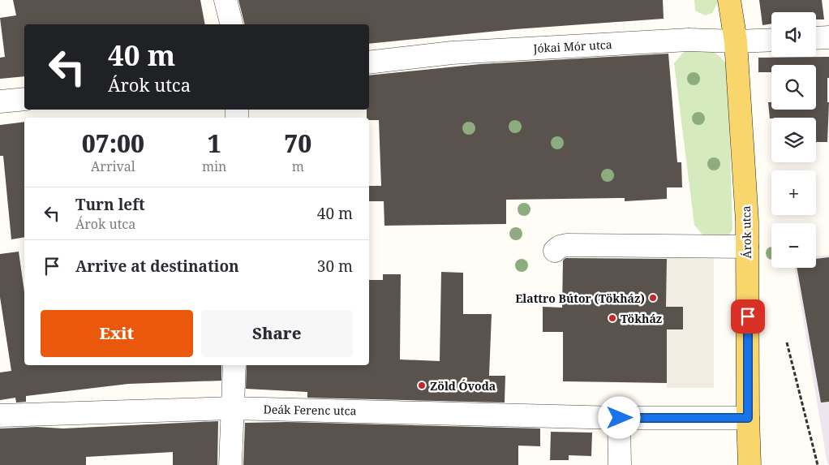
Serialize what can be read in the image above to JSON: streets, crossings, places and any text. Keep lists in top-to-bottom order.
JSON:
{
  "streets": {
    "main road": ["Árok utca"],
    "street": ["Jókai Mór utca", "Deák Ferenc utca"]
  },
  "crossings": [
    ["Jókai Mór utca", "Árok utca"],
    ["Árok utca", "Deák Ferenc utca"]
  ],
  "places": ["Elattro Bútor (Tökház)", "Tökház", "Zöld Óvoda"],
  "page": {
    "map_buttons": ["+", "−"],
    "turn": ["40 m", "Árok utca"],
    "eta": [
      "07:00",
      "Arrival",
      "1",
      "min",
      "70",
      "m"
    ],
    "list": [
      {
        "name": "Turn left",
        "note": "Árok utca",
        "value": "40 m"
      },
      {
        "name": "Arrive at destination",
        "value": "30 m"
      }
    ],
    "buttons": ["Exit", "Share"]
  }
}
